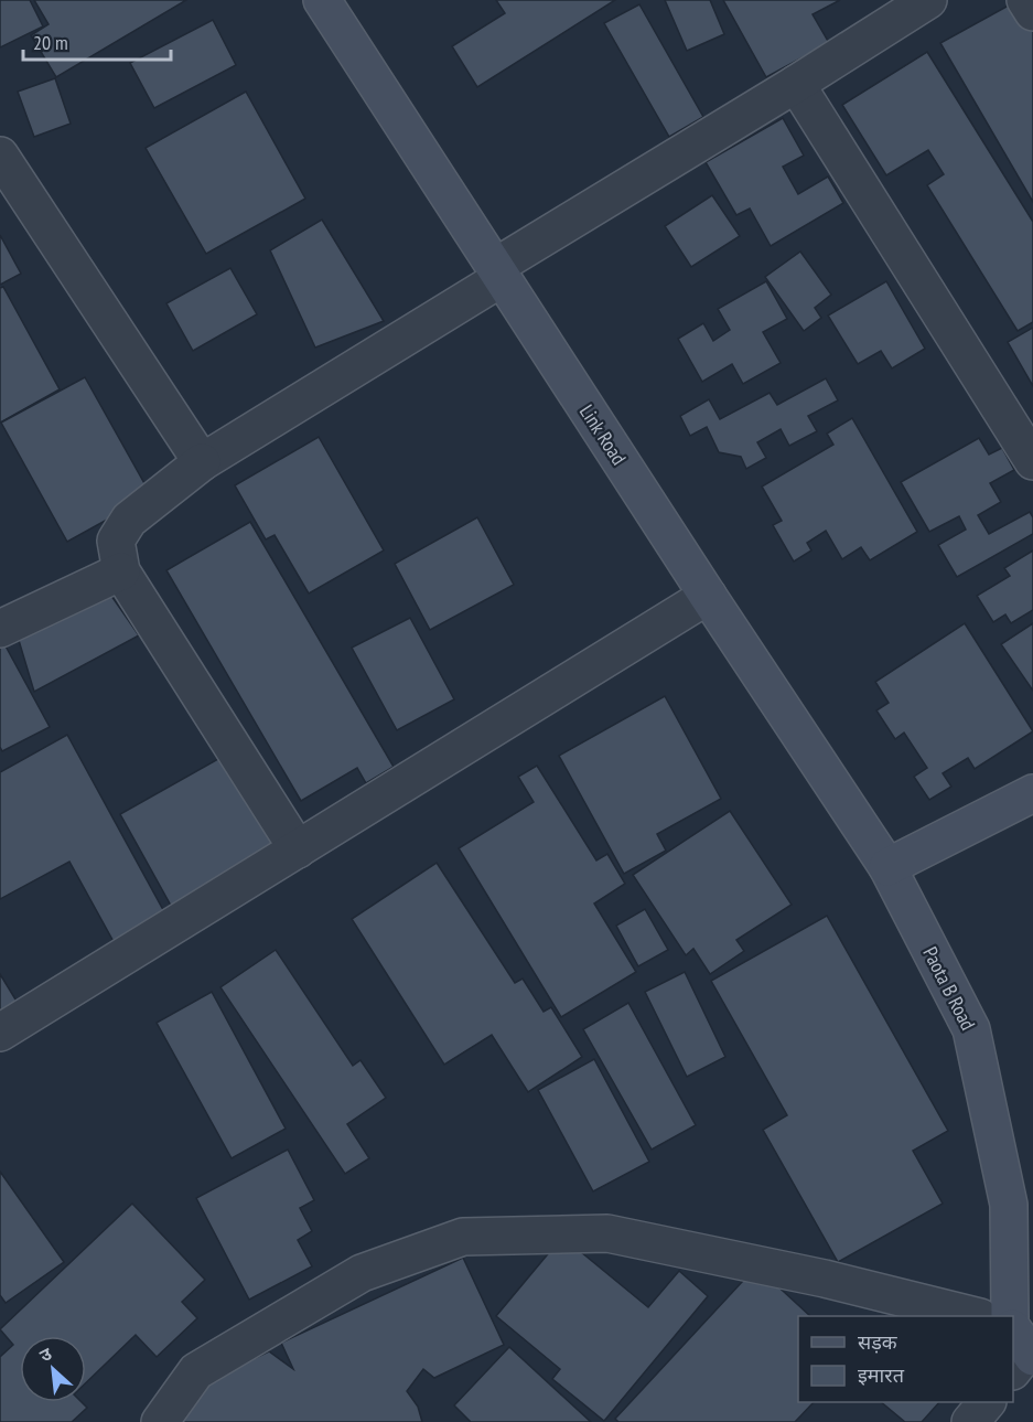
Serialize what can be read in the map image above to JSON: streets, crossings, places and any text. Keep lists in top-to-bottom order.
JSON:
{
  "streets": {
    "street": ["Link Road", "Paota B Road"]
  },
  "crossings": [
    ["Link Road", "Paota B Road"]
  ],
  "legend": ["सड़क", "इमारत"],
  "scale_bar": "20 m",
  "north": "top left"
}
